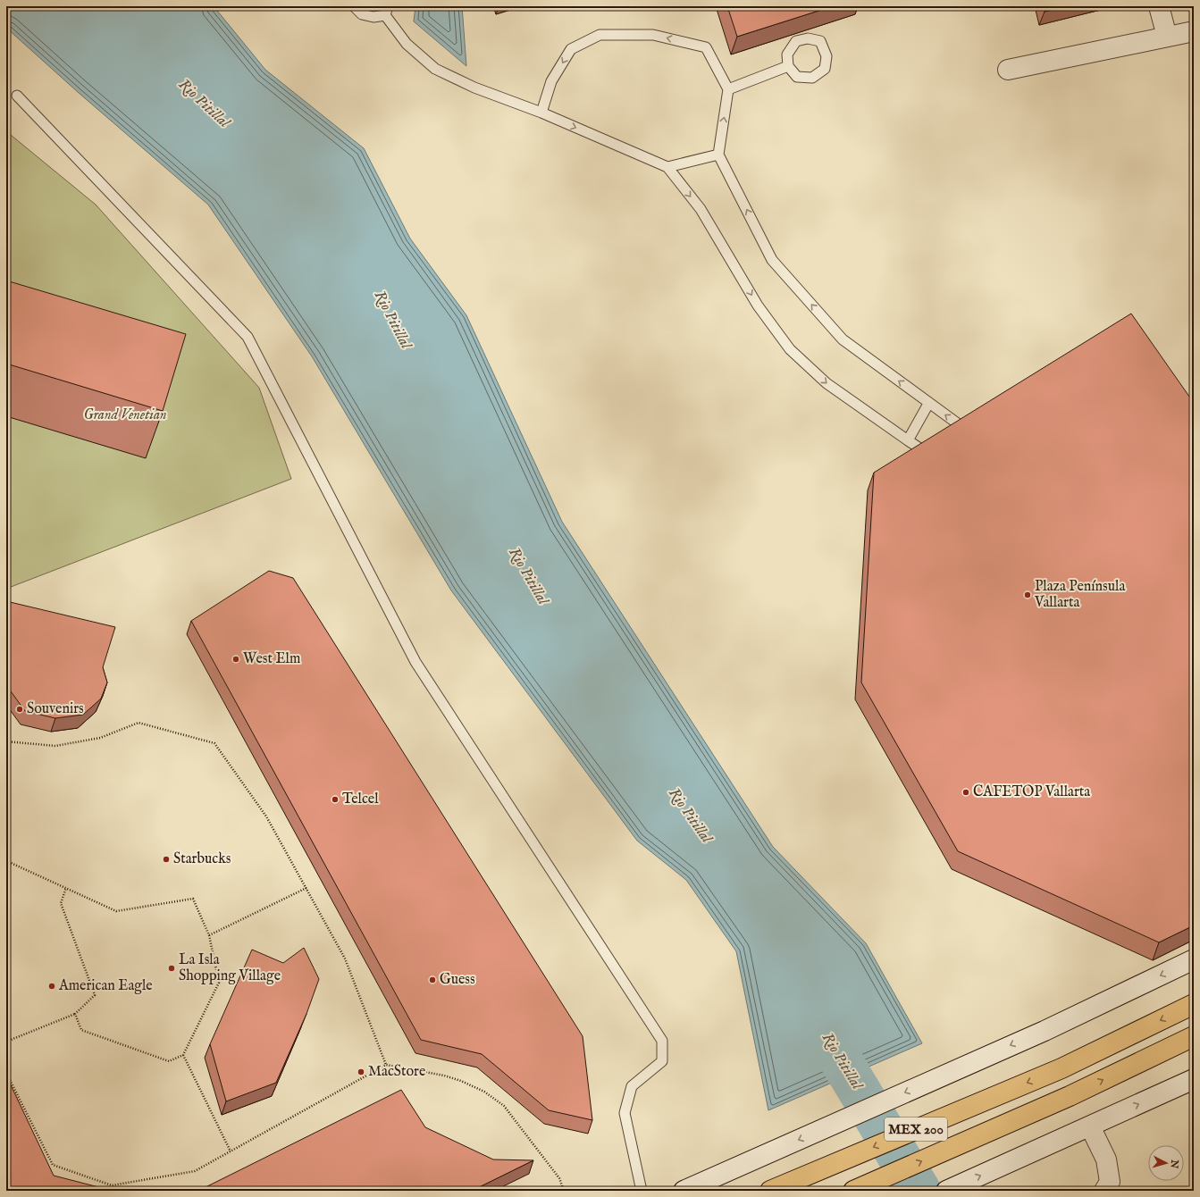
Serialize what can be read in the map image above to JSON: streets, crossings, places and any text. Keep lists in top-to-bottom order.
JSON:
{
  "streets": {
    "highway": ["MEX 200"]
  },
  "water": ["Rio Pitillal"],
  "parks": ["Grand Venetian"],
  "places": [
    "Plaza Península Vallarta",
    "West Elm",
    "Souvenirs",
    "CAFETOP Vallarta",
    "Telcel",
    "Starbucks",
    "La Isla Shopping Village",
    "Guess",
    "American Eagle",
    "MacStore"
  ],
  "north": "right"
}
